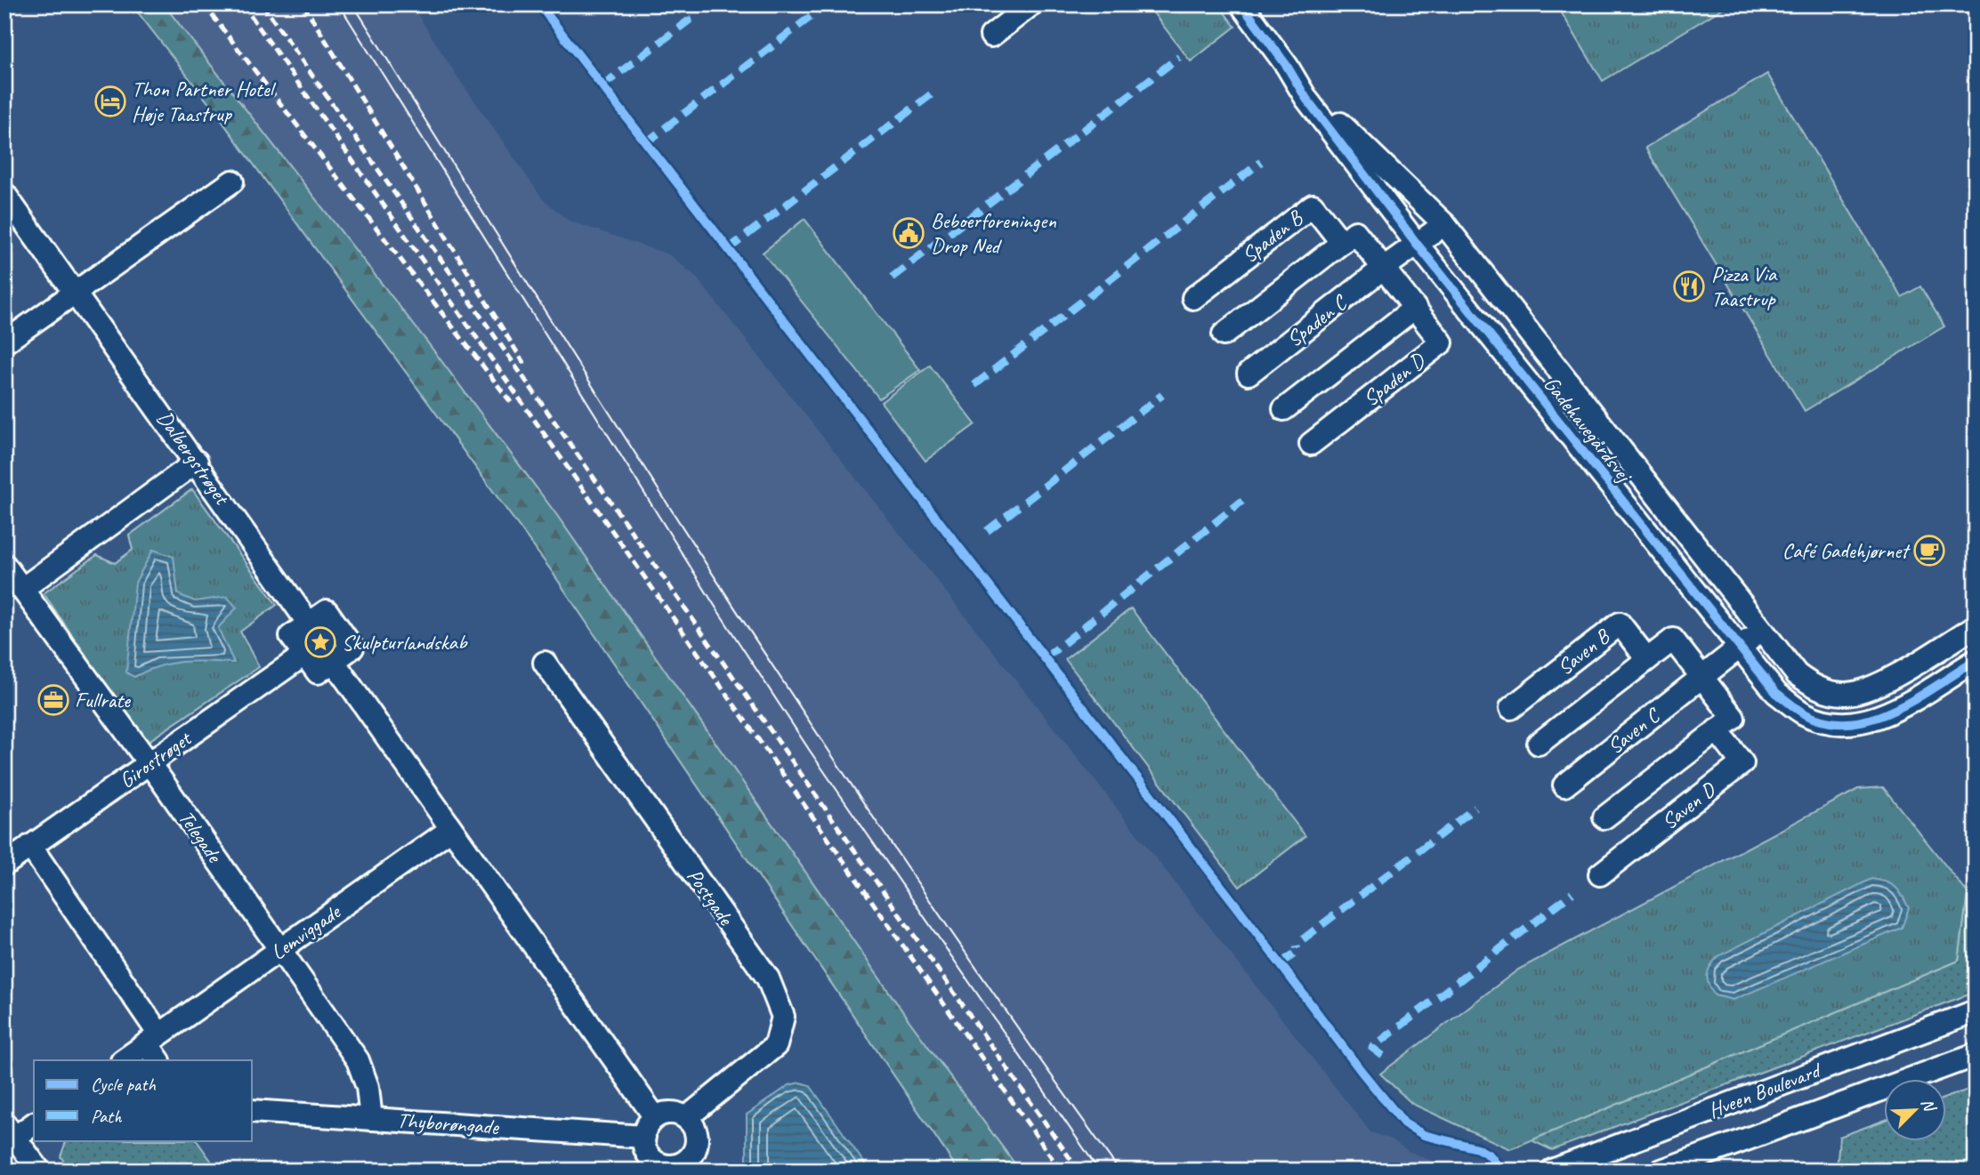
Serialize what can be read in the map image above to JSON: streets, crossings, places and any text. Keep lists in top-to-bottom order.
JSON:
{
  "streets": {
    "street": [
      "Spaden B",
      "Spaden C",
      "Spaden D",
      "Gadehavegårdsvej",
      "Dalbergstrøget",
      "Saven B",
      "Saven C",
      "Girostrøget",
      "Saven D",
      "Telegade",
      "Postgade",
      "Lemviggade",
      "Hveen Boulevard",
      "Thyborøngade"
    ]
  },
  "crossings": [
    ["Spaden C", "Spaden D"],
    ["Spaden C", "Gadehavegårdsvej"],
    ["Gadehavegårdsvej", "Saven C"],
    ["Saven B", "Saven C"],
    ["Saven B", "Saven D"],
    ["Saven C", "Saven D"],
    ["Girostrøget", "Telegade"],
    ["Telegade", "Lemviggade"],
    ["Telegade", "Thyborøngade"],
    ["Postgade", "Thyborøngade"]
  ],
  "places": {
    "hotel": ["Thon Partner Hotel Høje Taastrup"],
    "public building": ["Beboerforeningen Drop Ned"],
    "restaurant": ["Pizza Via Taastrup"],
    "cafe": ["Café Gadehjørnet"],
    "place": ["Skulpturlandskab"],
    "office": ["Fullrate"]
  },
  "legend": ["Cycle path", "Path"],
  "north": "top right"
}
